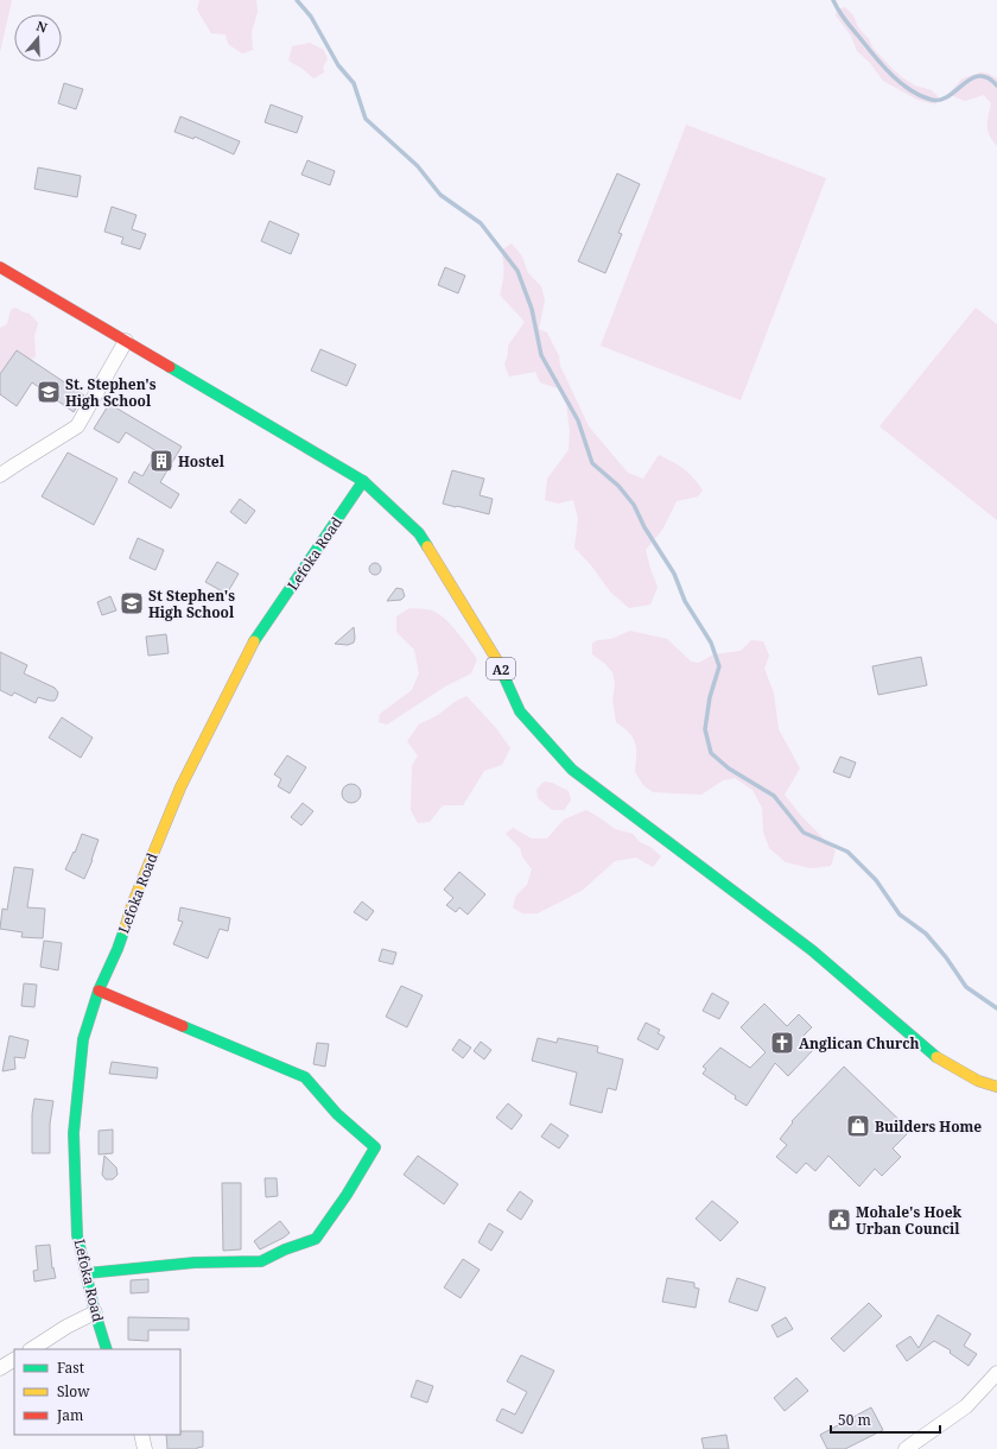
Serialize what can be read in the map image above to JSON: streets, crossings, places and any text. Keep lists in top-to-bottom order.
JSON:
{
  "streets": {
    "street": ["Lefoka Road", "A2"]
  },
  "crossings": [
    ["Lefoka Road", "A2"]
  ],
  "places": {
    "school or university": ["St. Stephen's High School", "St Stephen's High School"],
    "building": ["Hostel"],
    "church": ["Anglican Church"],
    "shop": ["Builders Home"],
    "public building": ["Mohale's Hoek Urban Council"]
  },
  "legend": ["Fast", "Slow", "Jam"],
  "scale_bar": "50 m",
  "north": "top"
}
